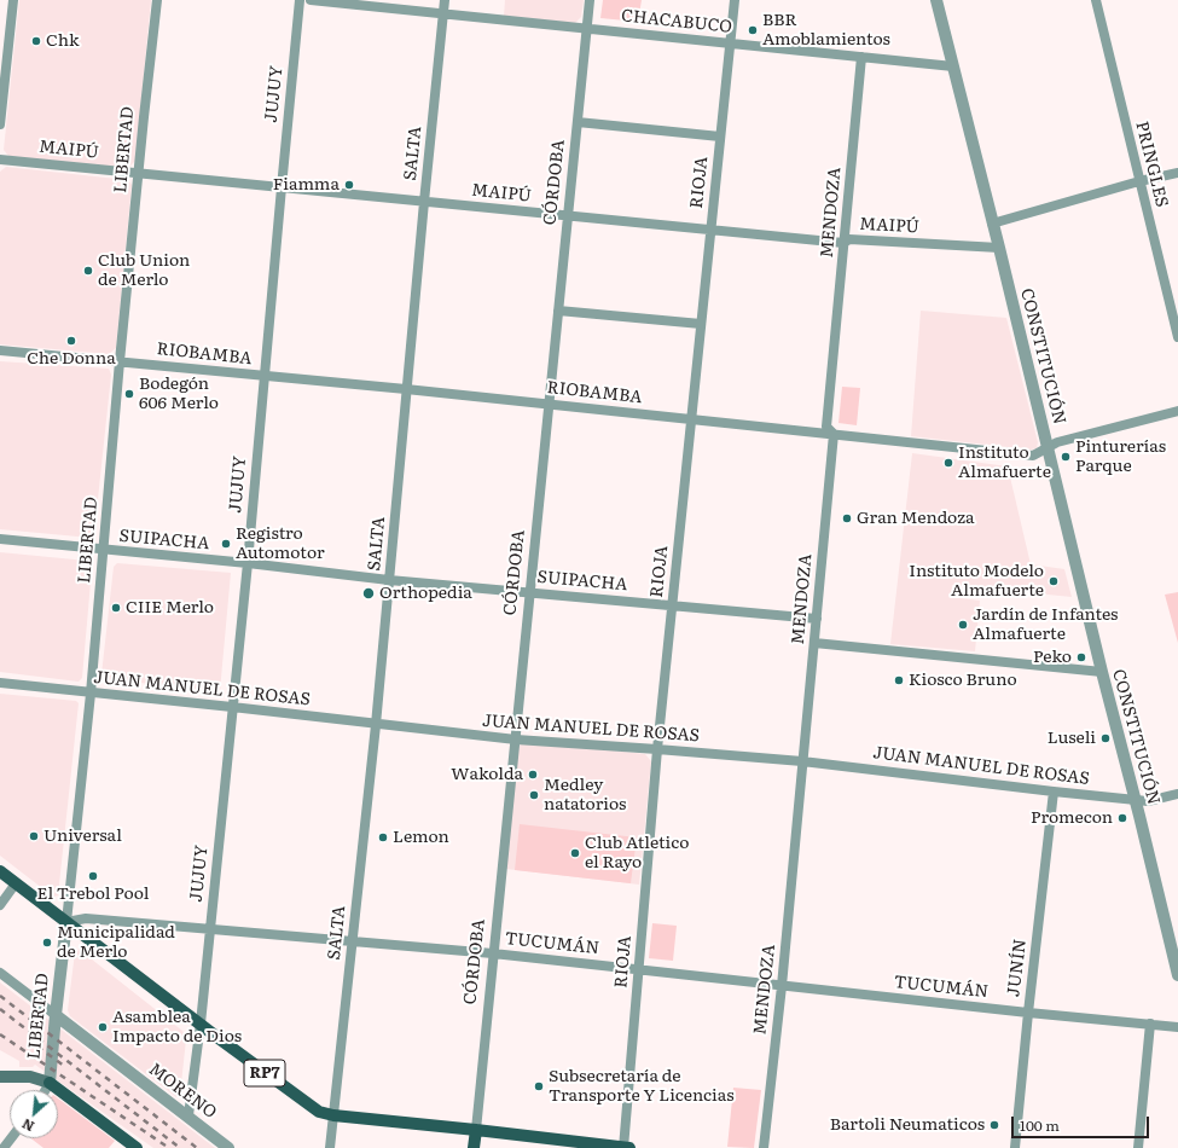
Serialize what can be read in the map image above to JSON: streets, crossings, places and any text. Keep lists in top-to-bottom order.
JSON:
{
  "streets": {
    "main road": ["CÓRDOBA", "RP7"],
    "street": [
      "CHACABUCO",
      "JUJUY",
      "MAIPÚ",
      "LIBERTAD",
      "SALTA",
      "PRINGLES",
      "RIOJA",
      "MENDOZA",
      "RIOBAMBA",
      "CONSTITUCIÓN",
      "SUIPACHA",
      "JUAN MANUEL DE ROSAS",
      "TUCUMÁN",
      "JUNÍN",
      "MORENO"
    ]
  },
  "crossings": [
    ["CHACABUCO", "SALTA"],
    ["CHACABUCO", "CÓRDOBA"],
    ["CHACABUCO", "RIOJA"],
    ["CHACABUCO", "MENDOZA"],
    ["CHACABUCO", "CONSTITUCIÓN"],
    ["JUJUY", "MAIPÚ"],
    ["JUJUY", "RIOBAMBA"],
    ["JUJUY", "SUIPACHA"],
    ["JUJUY", "JUAN MANUEL DE ROSAS"],
    ["JUJUY", "TUCUMÁN"],
    ["JUJUY", "RP7"],
    ["JUJUY", "MORENO"],
    ["MAIPÚ", "LIBERTAD"],
    ["MAIPÚ", "SALTA"],
    ["MAIPÚ", "CÓRDOBA"],
    ["MAIPÚ", "RIOJA"],
    ["MAIPÚ", "MENDOZA"],
    ["MAIPÚ", "CONSTITUCIÓN"],
    ["LIBERTAD", "RIOBAMBA"],
    ["LIBERTAD", "SUIPACHA"],
    ["LIBERTAD", "JUAN MANUEL DE ROSAS"],
    ["LIBERTAD", "TUCUMÁN"],
    ["LIBERTAD", "RP7"],
    ["LIBERTAD", "MORENO"],
    ["SALTA", "RIOBAMBA"],
    ["SALTA", "SUIPACHA"],
    ["SALTA", "JUAN MANUEL DE ROSAS"],
    ["SALTA", "TUCUMÁN"],
    ["SALTA", "RP7"],
    ["CÓRDOBA", "RIOBAMBA"],
    ["CÓRDOBA", "SUIPACHA"],
    ["CÓRDOBA", "JUAN MANUEL DE ROSAS"],
    ["CÓRDOBA", "TUCUMÁN"],
    ["CÓRDOBA", "RP7"],
    ["RIOJA", "RIOBAMBA"],
    ["RIOJA", "SUIPACHA"],
    ["RIOJA", "JUAN MANUEL DE ROSAS"],
    ["RIOJA", "TUCUMÁN"],
    ["MENDOZA", "RIOBAMBA"],
    ["MENDOZA", "SUIPACHA"],
    ["MENDOZA", "JUAN MANUEL DE ROSAS"],
    ["MENDOZA", "TUCUMÁN"],
    ["RIOBAMBA", "CONSTITUCIÓN"],
    ["CONSTITUCIÓN", "JUAN MANUEL DE ROSAS"],
    ["JUAN MANUEL DE ROSAS", "JUNÍN"],
    ["TUCUMÁN", "JUNÍN"],
    ["TUCUMÁN", "RP7"]
  ],
  "places": [
    "BBR Amoblamientos",
    "Chk",
    "Fiamma",
    "Club Union de Merlo",
    "Che Donna",
    "Bodegón 606 Merlo",
    "Pinturerías Parque",
    "Instituto Almafuerte",
    "Gran Mendoza",
    "Registro Automotor",
    "Instituto Modelo Almafuerte",
    "Orthopedia",
    "CIIE Merlo",
    "Jardín de Infantes Almafuerte",
    "Peko",
    "Kiosco Bruno",
    "Luseli",
    "Wakolda",
    "Medley natatorios",
    "Promecon",
    "Universal",
    "Lemon",
    "Club Atletico el Rayo",
    "El Trebol Pool",
    "Municipalidad de Merlo",
    "Asamblea Impacto de Dios",
    "Subsecretaría de Transporte Y Licencias",
    "Bartoli Neumaticos"
  ],
  "scale_bar": "100 m",
  "north": "bottom left"
}
